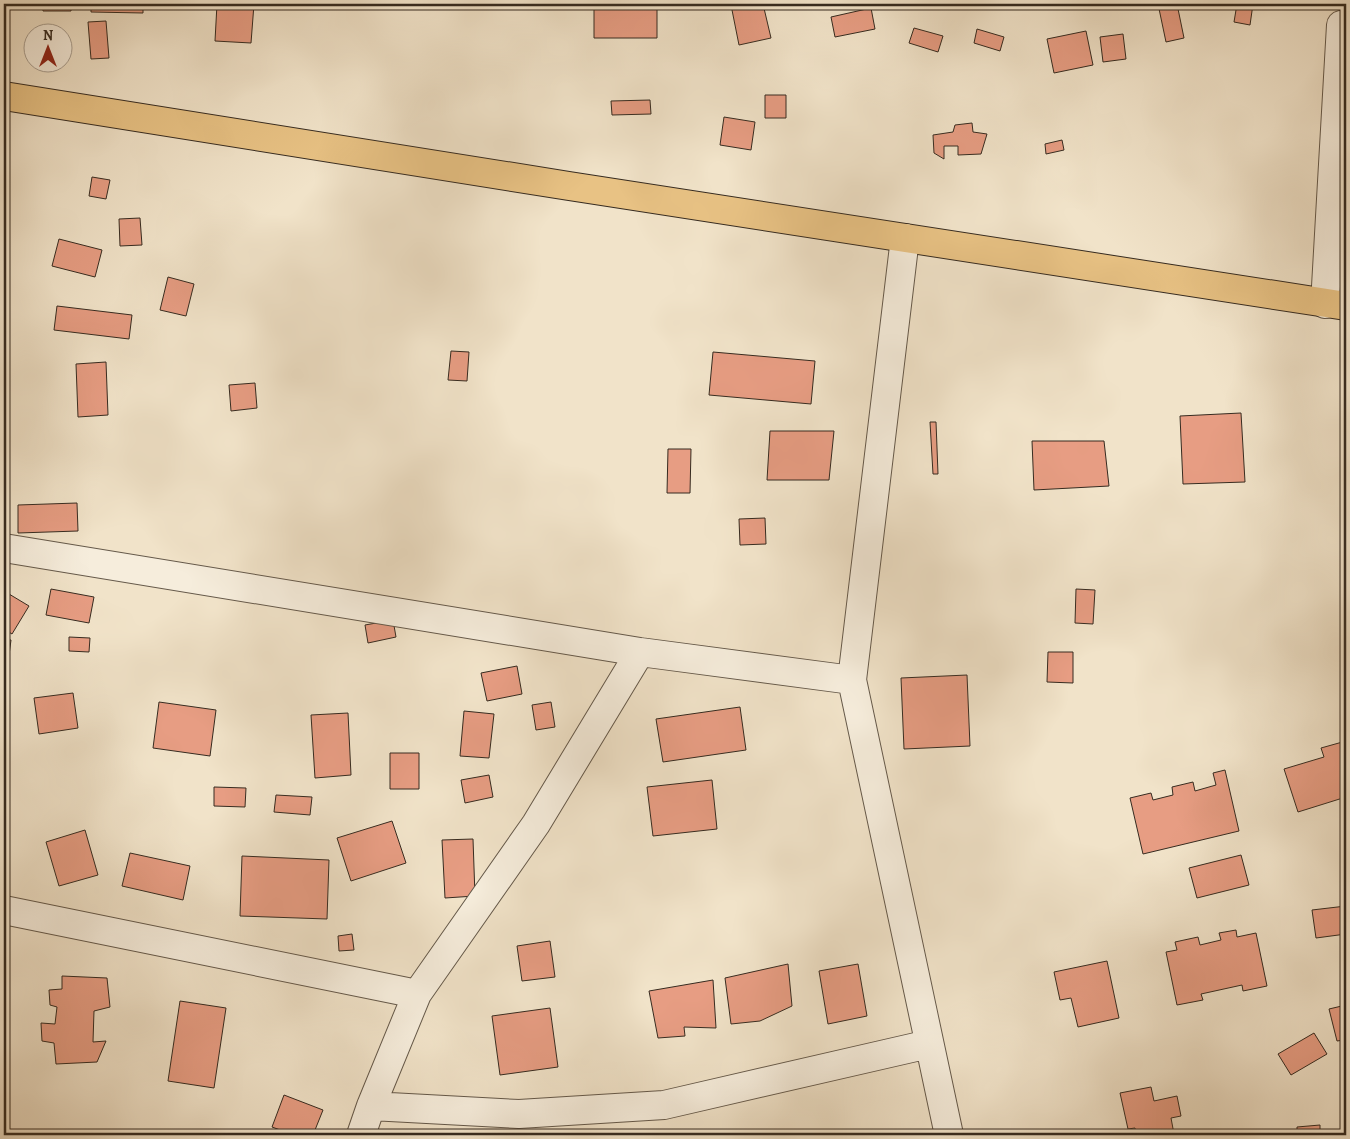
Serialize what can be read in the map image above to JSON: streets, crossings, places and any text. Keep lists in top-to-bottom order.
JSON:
{
  "north": "top"
}
